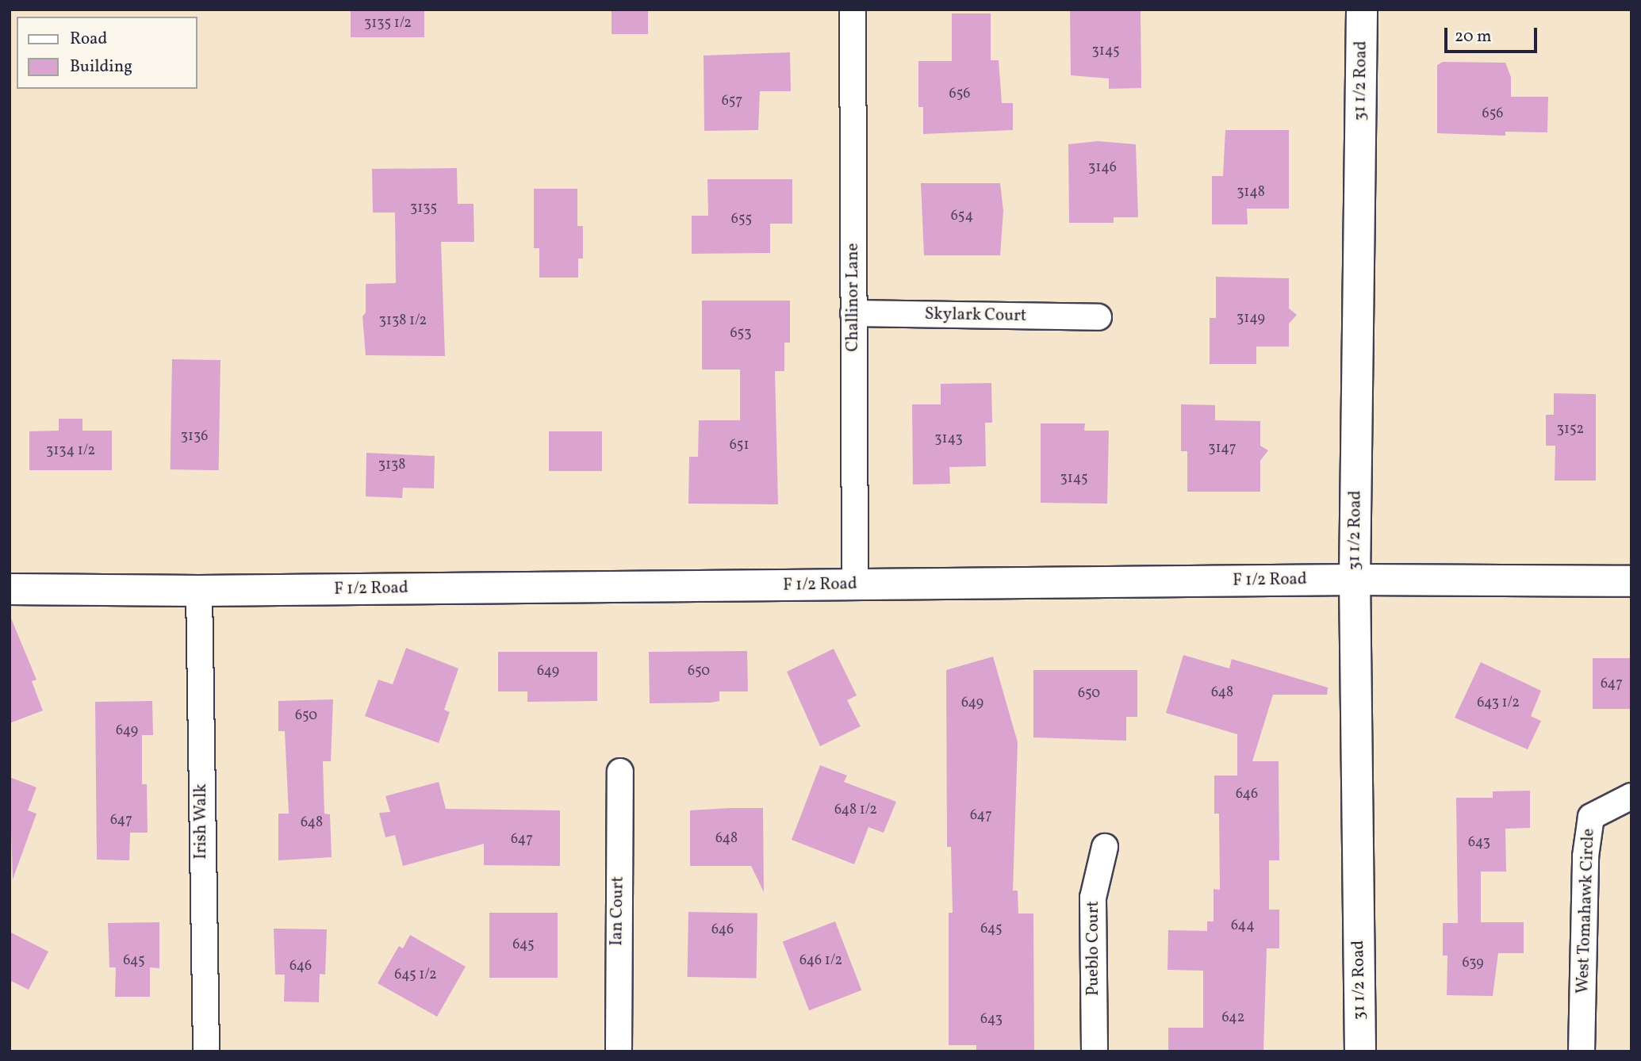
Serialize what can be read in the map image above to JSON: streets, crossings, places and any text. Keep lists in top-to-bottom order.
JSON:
{
  "streets": {
    "street": [
      "31 1/2 Road",
      "Challinor Lane",
      "Skylark Court",
      "F 1/2 Road",
      "Irish Walk",
      "Ian Court",
      "West Tomahawk Circle",
      "Pueblo Court"
    ]
  },
  "crossings": [
    ["31 1/2 Road", "F 1/2 Road"],
    ["Challinor Lane", "Skylark Court"],
    ["Challinor Lane", "F 1/2 Road"],
    ["F 1/2 Road", "Irish Walk"]
  ],
  "house_numbers": [
    "3135 1/2",
    "3145",
    "656",
    "657",
    "656",
    "3146",
    "3148",
    "3135",
    "654",
    "655",
    "3149",
    "3138 1/2",
    "653",
    "3152",
    "3136",
    "3143",
    "651",
    "3147",
    "3134 1/2",
    "3138",
    "3145",
    "649",
    "650",
    "647",
    "648",
    "650",
    "649",
    "643 1/2",
    "650",
    "649",
    "646",
    "648 1/2",
    "647",
    "647",
    "648",
    "648",
    "647",
    "643",
    "644",
    "645",
    "646",
    "645",
    "645",
    "646 1/2",
    "639",
    "646",
    "645 1/2",
    "642",
    "643"
  ],
  "legend": ["Road", "Building"],
  "scale_bar": "20 m"
}
